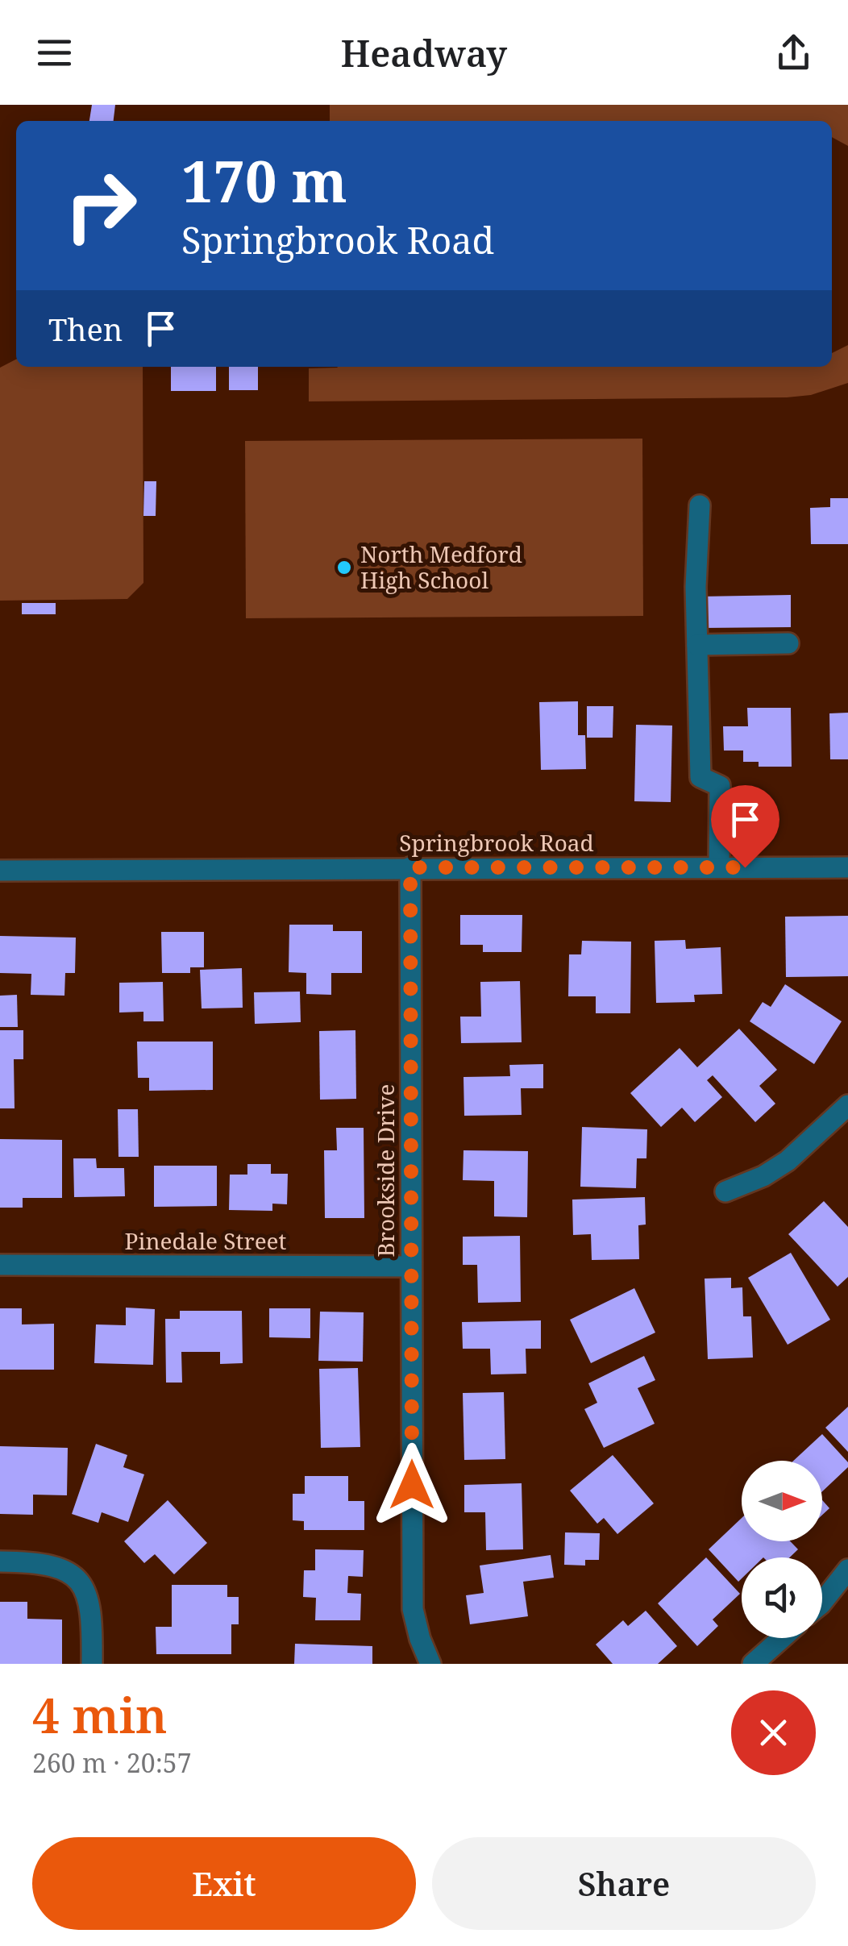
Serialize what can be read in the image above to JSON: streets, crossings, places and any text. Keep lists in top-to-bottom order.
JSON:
{
  "streets": {
    "street": ["Springbrook Road", "Brookside Drive", "Pinedale Street"]
  },
  "crossings": [
    ["Springbrook Road", "Brookside Drive"],
    ["Brookside Drive", "Pinedale Street"]
  ],
  "places": ["North Medford High School"],
  "north": "right",
  "page": {
    "header": "Headway",
    "turn": ["170 m", "Springbrook Road"],
    "then": "Then",
    "heading": ["4 min", "260 m · 20:57"],
    "buttons": ["Exit", "Share"]
  }
}
